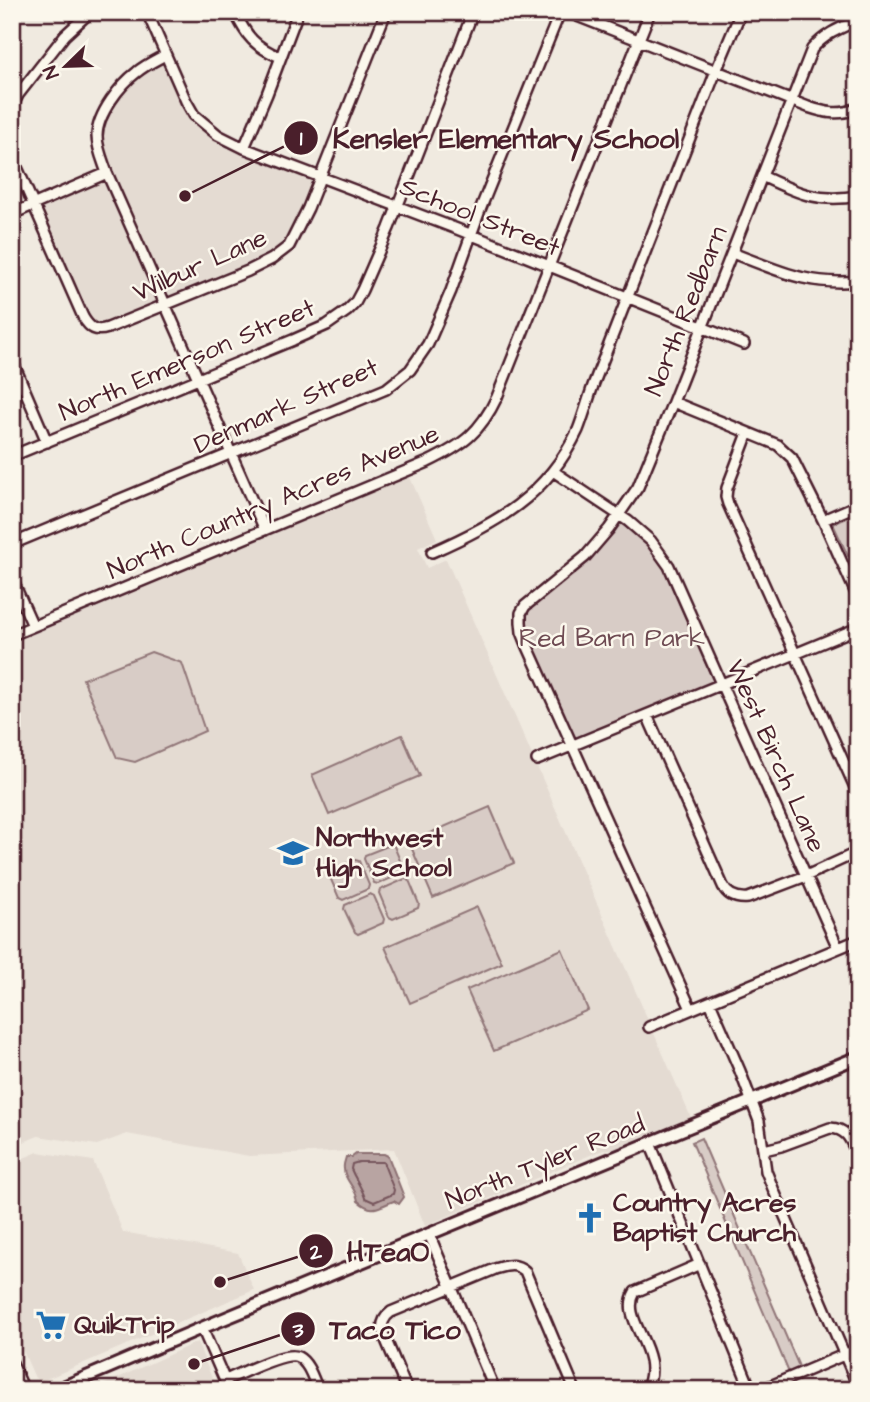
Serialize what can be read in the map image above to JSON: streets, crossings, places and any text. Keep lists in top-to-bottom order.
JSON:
{
  "streets": {
    "main road": ["North Tyler Road"],
    "street": [
      "School Street",
      "Wilbur Lane",
      "North Redbarn",
      "North Emerson Street",
      "Denmark Street",
      "North Country Acres Avenue",
      "West Birch Lane"
    ]
  },
  "crossings": [
    ["School Street", "Wilbur Lane"],
    ["School Street", "North Redbarn"],
    ["School Street", "North Emerson Street"],
    ["School Street", "Denmark Street"],
    ["School Street", "North Country Acres Avenue"],
    ["North Redbarn", "West Birch Lane"]
  ],
  "parks": ["Red Barn Park"],
  "places": {
    "other": ["Kensler Elementary School", "HTeaO", "Taco Tico"],
    "school or university": ["Northwest High School"],
    "church": ["Country Acres Baptist Church"],
    "supermarket": ["QuikTrip"]
  },
  "north": "bottom left"
}
